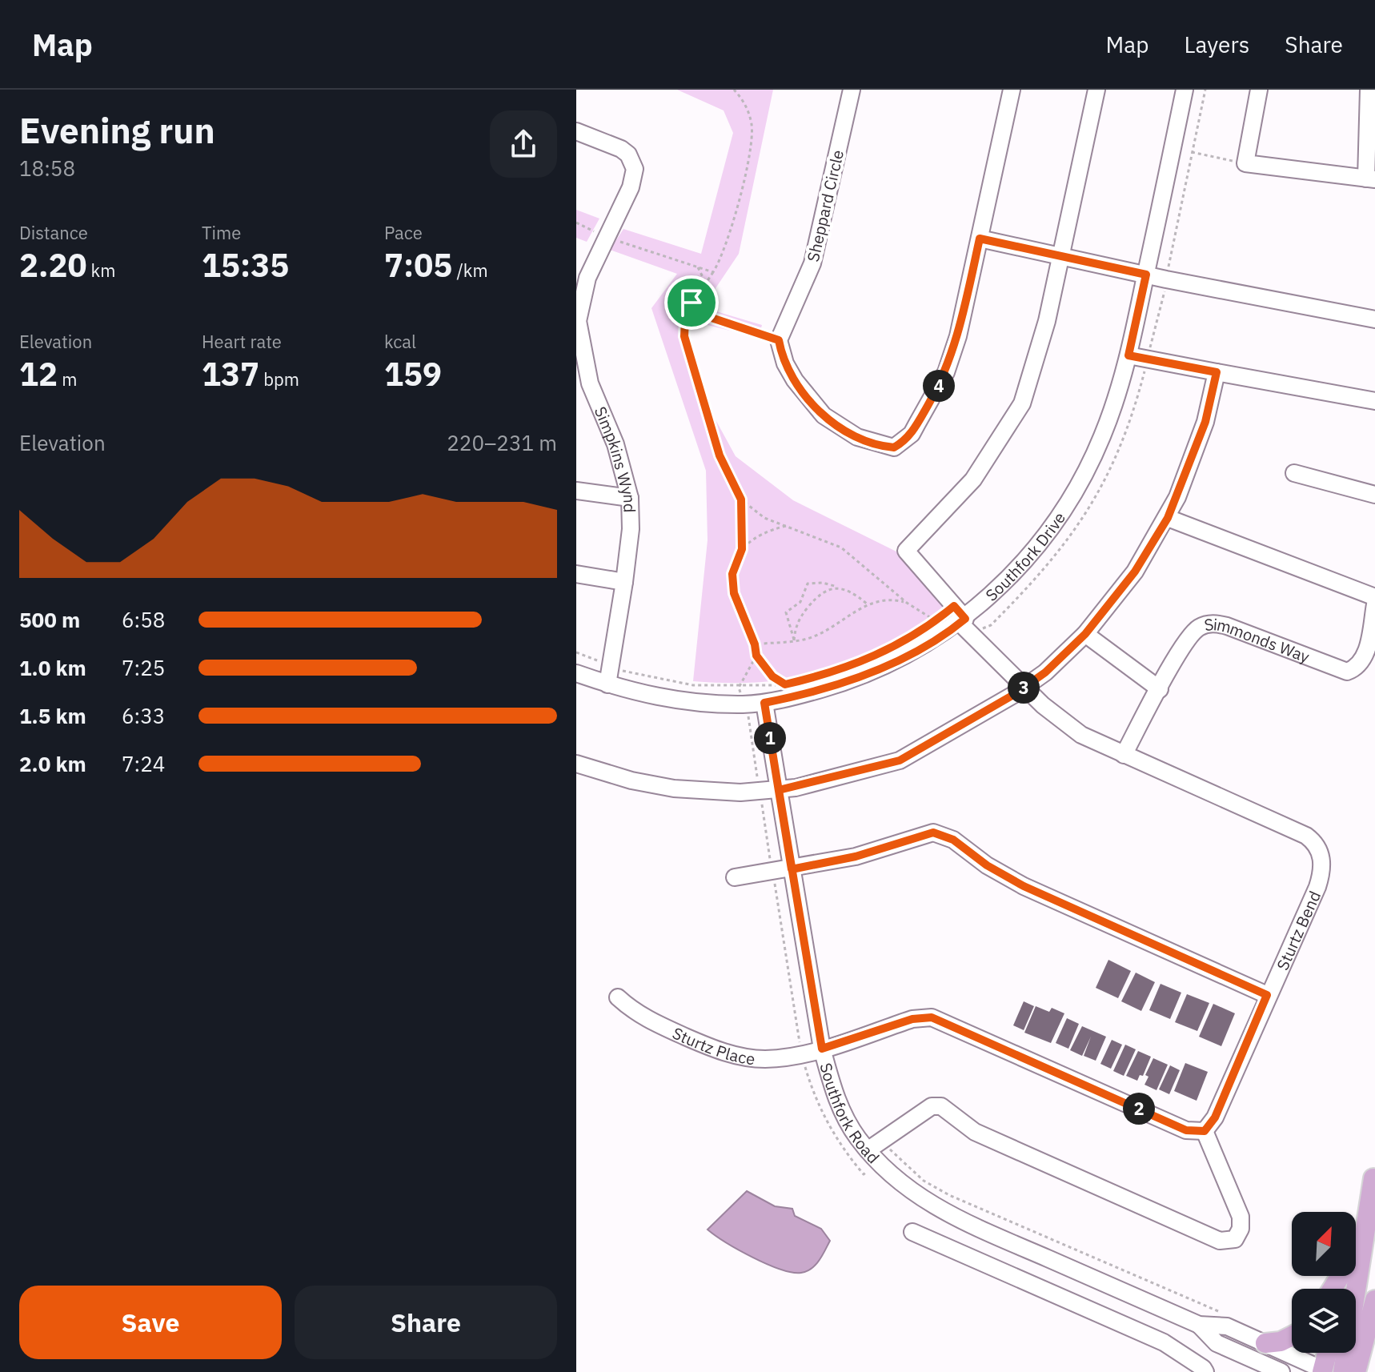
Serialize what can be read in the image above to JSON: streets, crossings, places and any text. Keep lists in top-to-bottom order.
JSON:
{
  "streets": {
    "street": [
      "Sheppard Circle",
      "Simpkins Wynd",
      "Southfork Drive",
      "Simmonds Way",
      "Sturtz Bend",
      "Sturtz Place",
      "Southfork Road"
    ]
  },
  "crossings": [
    ["Simpkins Wynd", "Southfork Drive"],
    ["Southfork Drive", "Sturtz Bend"],
    ["Southfork Drive", "Southfork Road"],
    ["Simmonds Way", "Sturtz Bend"],
    ["Sturtz Place", "Southfork Road"]
  ],
  "north": "top right",
  "page": {
    "header": "Map",
    "nav": ["Map", "Layers", "Share"],
    "heading": ["Evening run", "18:58"],
    "stats": [
      ["Distance", "2.20 km"],
      ["Time", "15:35"],
      ["Pace", "7:05 /km"],
      ["Elevation", "12 m"],
      ["Heart rate", "137 bpm"],
      ["kcal", "159"]
    ],
    "pins": [
      "4",
      "3",
      "1",
      "2"
    ],
    "chart": ["Elevation", "220–231 m"],
    "list": [
      {
        "name": "500 m",
        "note": "6:58"
      },
      {
        "name": "1.0 km",
        "note": "7:25"
      },
      {
        "name": "1.5 km",
        "note": "6:33"
      },
      {
        "name": "2.0 km",
        "note": "7:24"
      }
    ],
    "buttons": ["Save", "Share"]
  }
}
